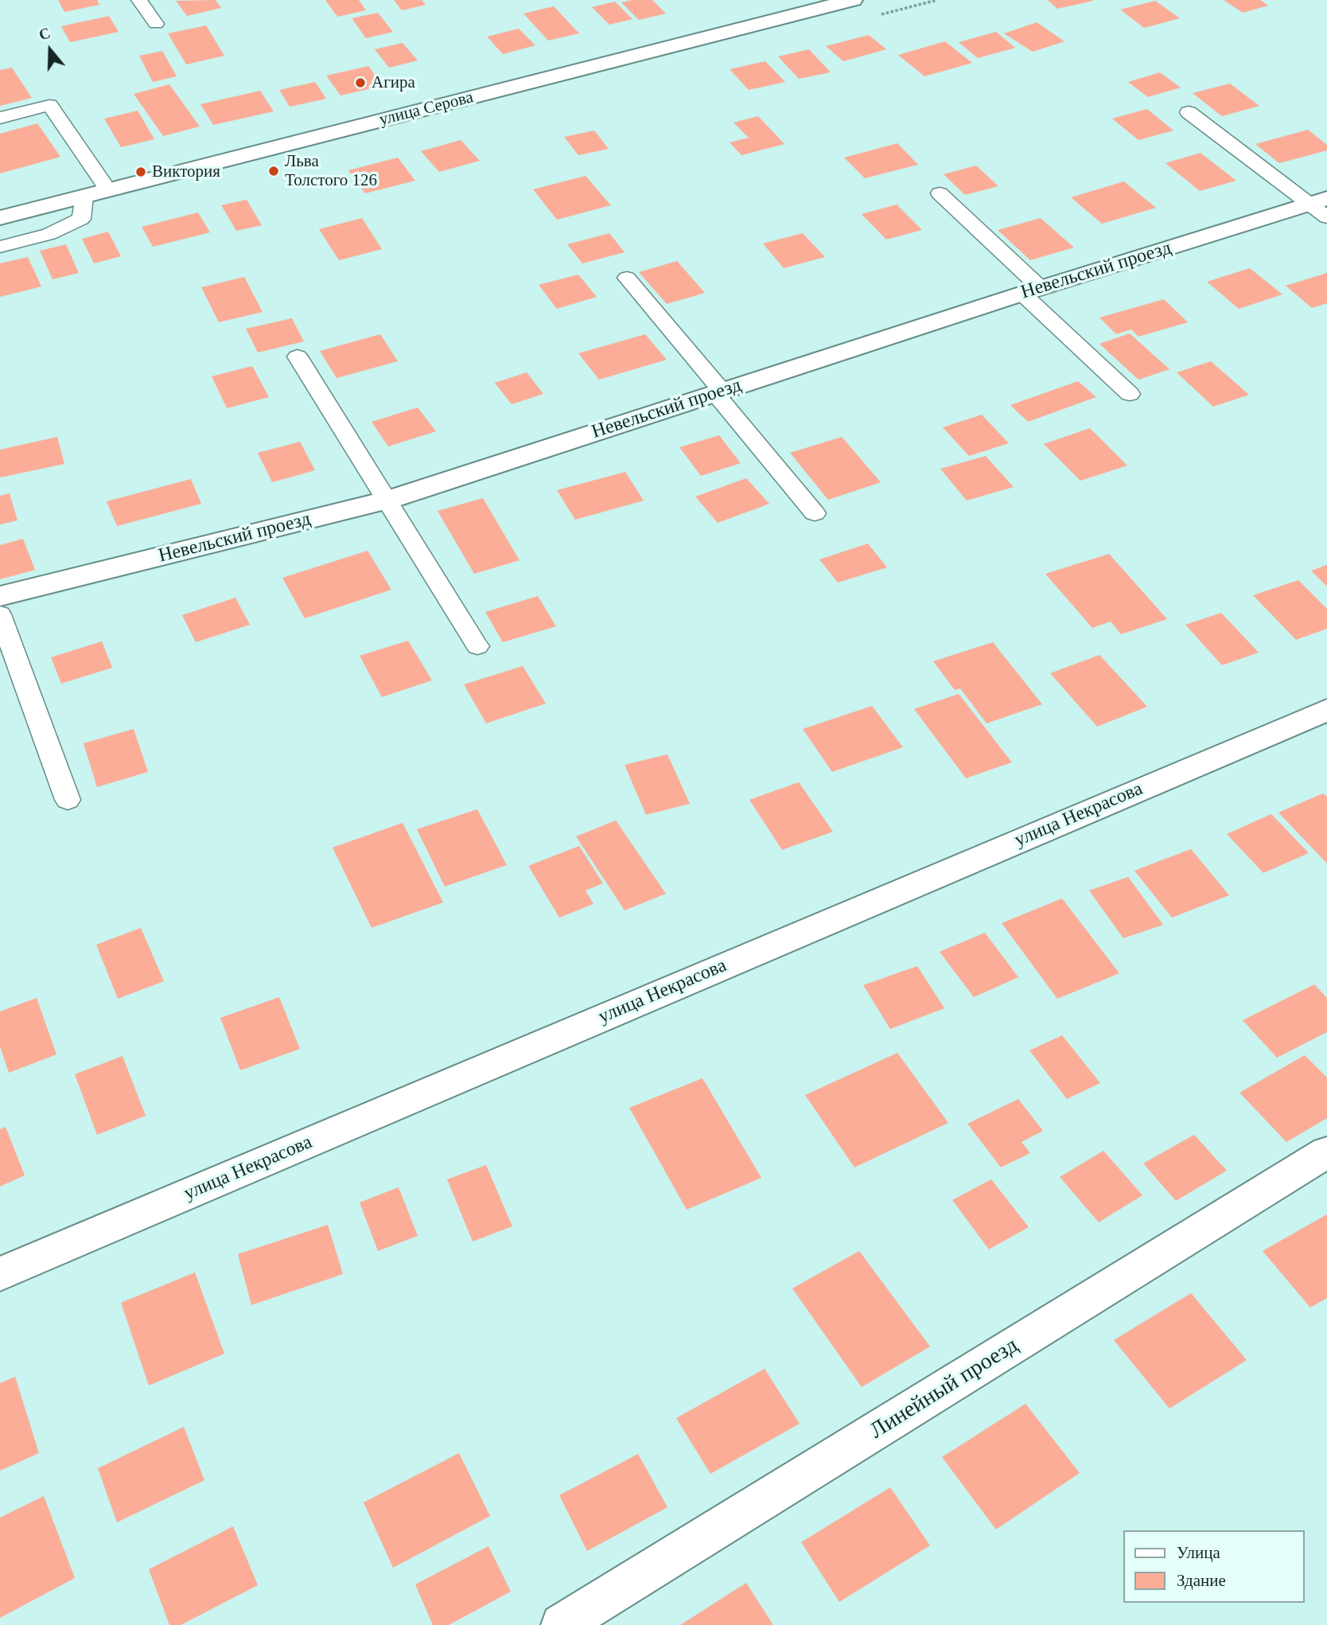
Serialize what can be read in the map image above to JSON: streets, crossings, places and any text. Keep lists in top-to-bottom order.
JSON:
{
  "streets": {
    "street": [
      "улица Серова",
      "Невельский проезд",
      "улица Некрасова",
      "Линейный проезд"
    ]
  },
  "places": ["Агира", "Льва Толстого 126", "Виктория"],
  "legend": ["Улица", "Здание"],
  "north": "top"
}
